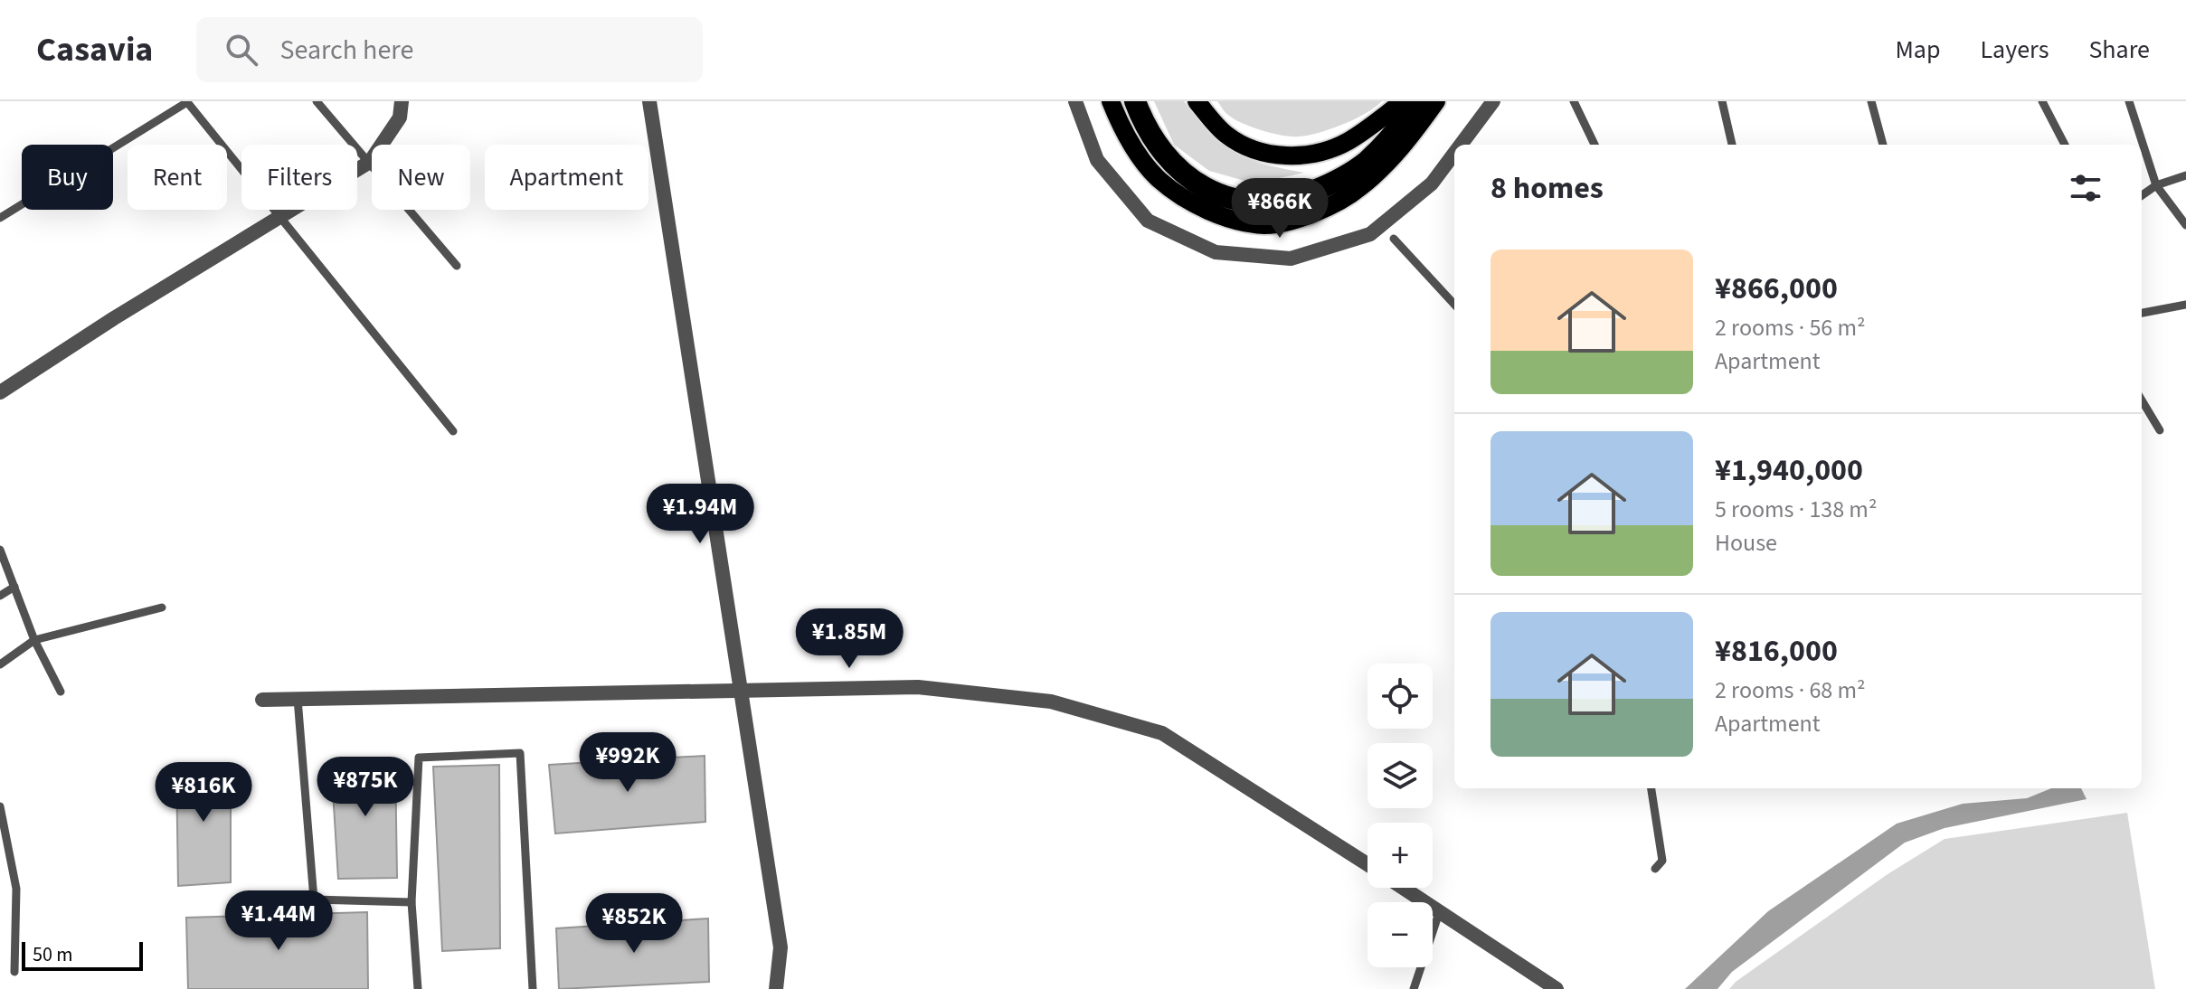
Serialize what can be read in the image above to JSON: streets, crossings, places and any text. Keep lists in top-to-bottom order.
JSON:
{
  "scale_bar": "50 m",
  "page": {
    "header": "Casavia",
    "search": "Search here",
    "nav": ["Map", "Layers", "Share"],
    "chip": [
      "Buy",
      "Rent",
      "Filters",
      "New",
      "Apartment"
    ],
    "heading": "8 homes",
    "price": [
      "¥866K",
      "¥1.94M",
      "¥1.85M",
      "¥992K",
      "¥875K",
      "¥816K",
      "¥1.44M",
      "¥852K"
    ],
    "list": [
      {
        "name": "¥866,000",
        "note": "2 rooms · 56 m² · Apartment"
      },
      {
        "name": "¥1,940,000",
        "note": "5 rooms · 138 m² · House"
      },
      {
        "name": "¥816,000",
        "note": "2 rooms · 68 m² · Apartment"
      }
    ],
    "map_buttons": ["+", "−"],
    "scale": "50 m"
  }
}
